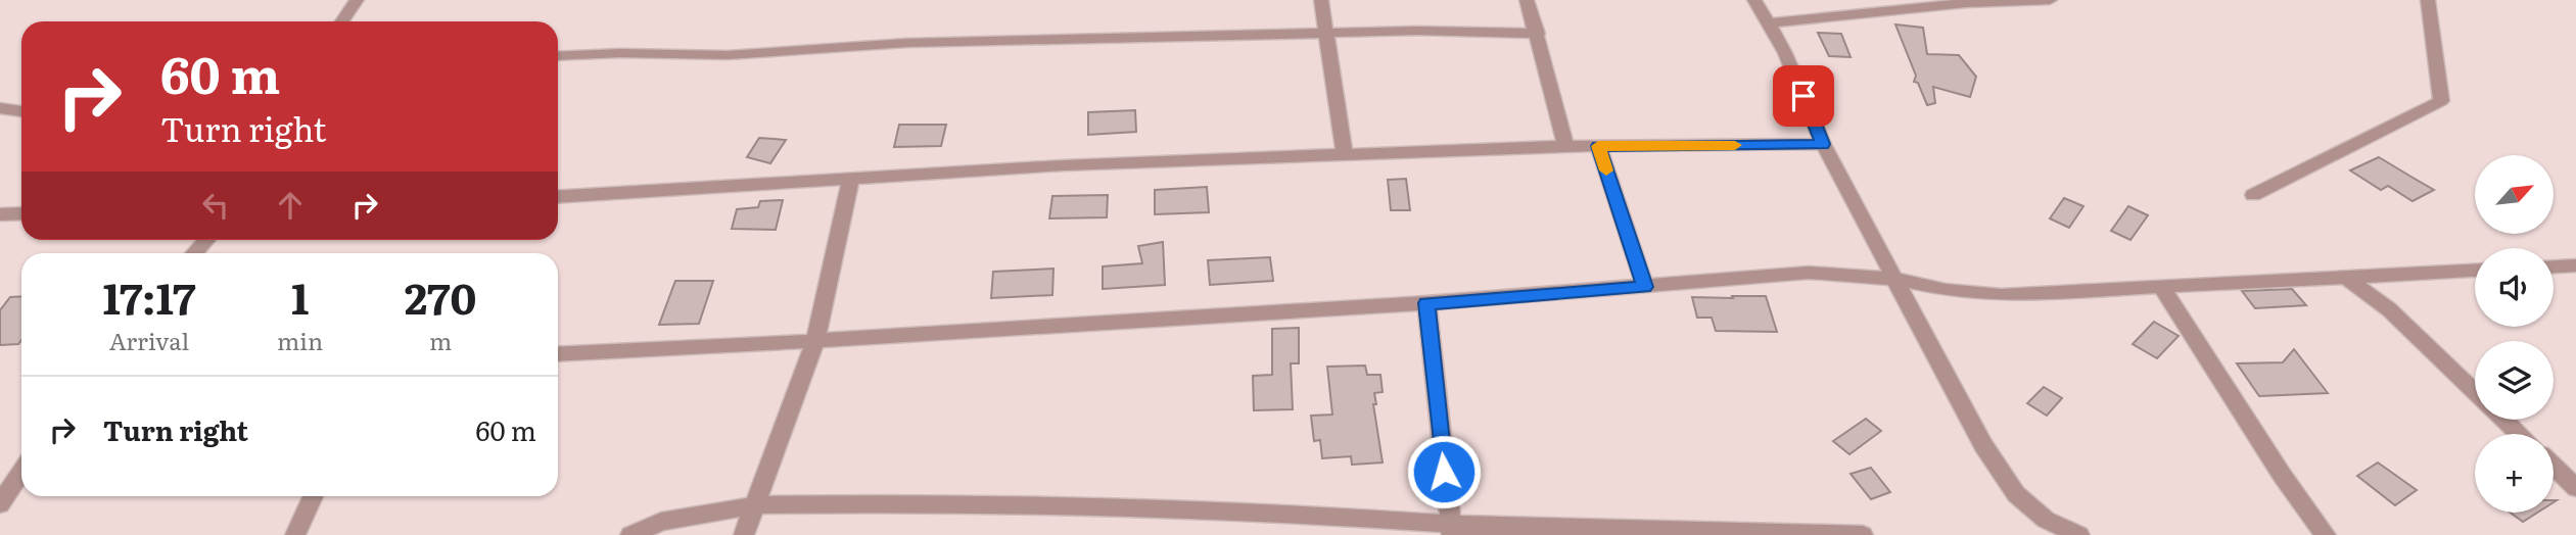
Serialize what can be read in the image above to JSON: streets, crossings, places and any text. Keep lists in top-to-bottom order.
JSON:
{
  "north": "top right",
  "page": {
    "turn": ["60 m", "Turn right"],
    "map_buttons": "+",
    "eta": [
      "17:17",
      "Arrival",
      "1",
      "min",
      "270",
      "m"
    ],
    "list": [
      {
        "name": "Turn right",
        "value": "60 m"
      }
    ]
  }
}
